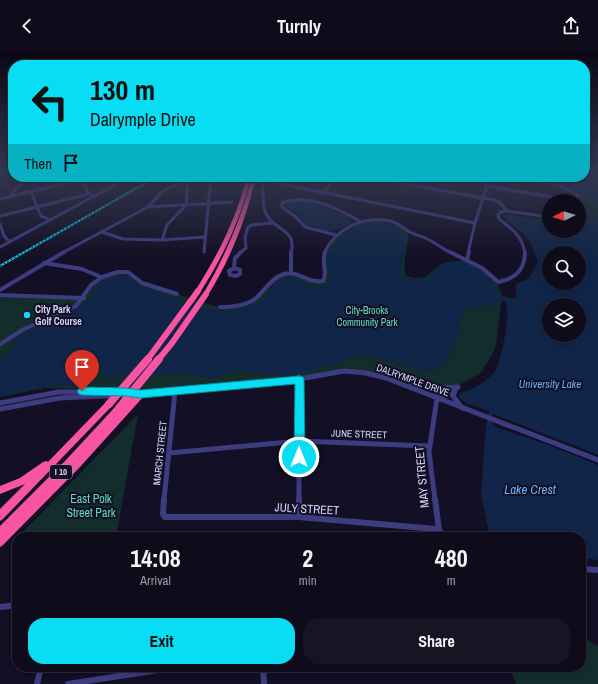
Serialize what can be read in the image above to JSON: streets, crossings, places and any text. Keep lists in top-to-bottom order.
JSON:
{
  "streets": {
    "highway": ["I 10"],
    "street": [
      "DALRYMPLE DRIVE",
      "JUNE STREET",
      "MARCH STREET",
      "MAY STREET",
      "JULY STREET"
    ]
  },
  "crossings": [
    ["DALRYMPLE DRIVE", "MARCH STREET"],
    ["DALRYMPLE DRIVE", "MAY STREET"],
    ["JUNE STREET", "MARCH STREET"],
    ["JUNE STREET", "MAY STREET"],
    ["MARCH STREET", "JULY STREET"],
    ["MAY STREET", "JULY STREET"]
  ],
  "water": ["University Lake", "Lake Crest"],
  "parks": ["City-Brooks Community Park", "East Polk Street Park"],
  "places": ["City Park Golf Course"],
  "north": "left",
  "page": {
    "header": "Turnly",
    "turn": ["130 m", "Dalrymple Drive"],
    "then": "Then",
    "eta": [
      "14:08",
      "Arrival",
      "2",
      "min",
      "480",
      "m"
    ],
    "buttons": ["Exit", "Share"]
  }
}
